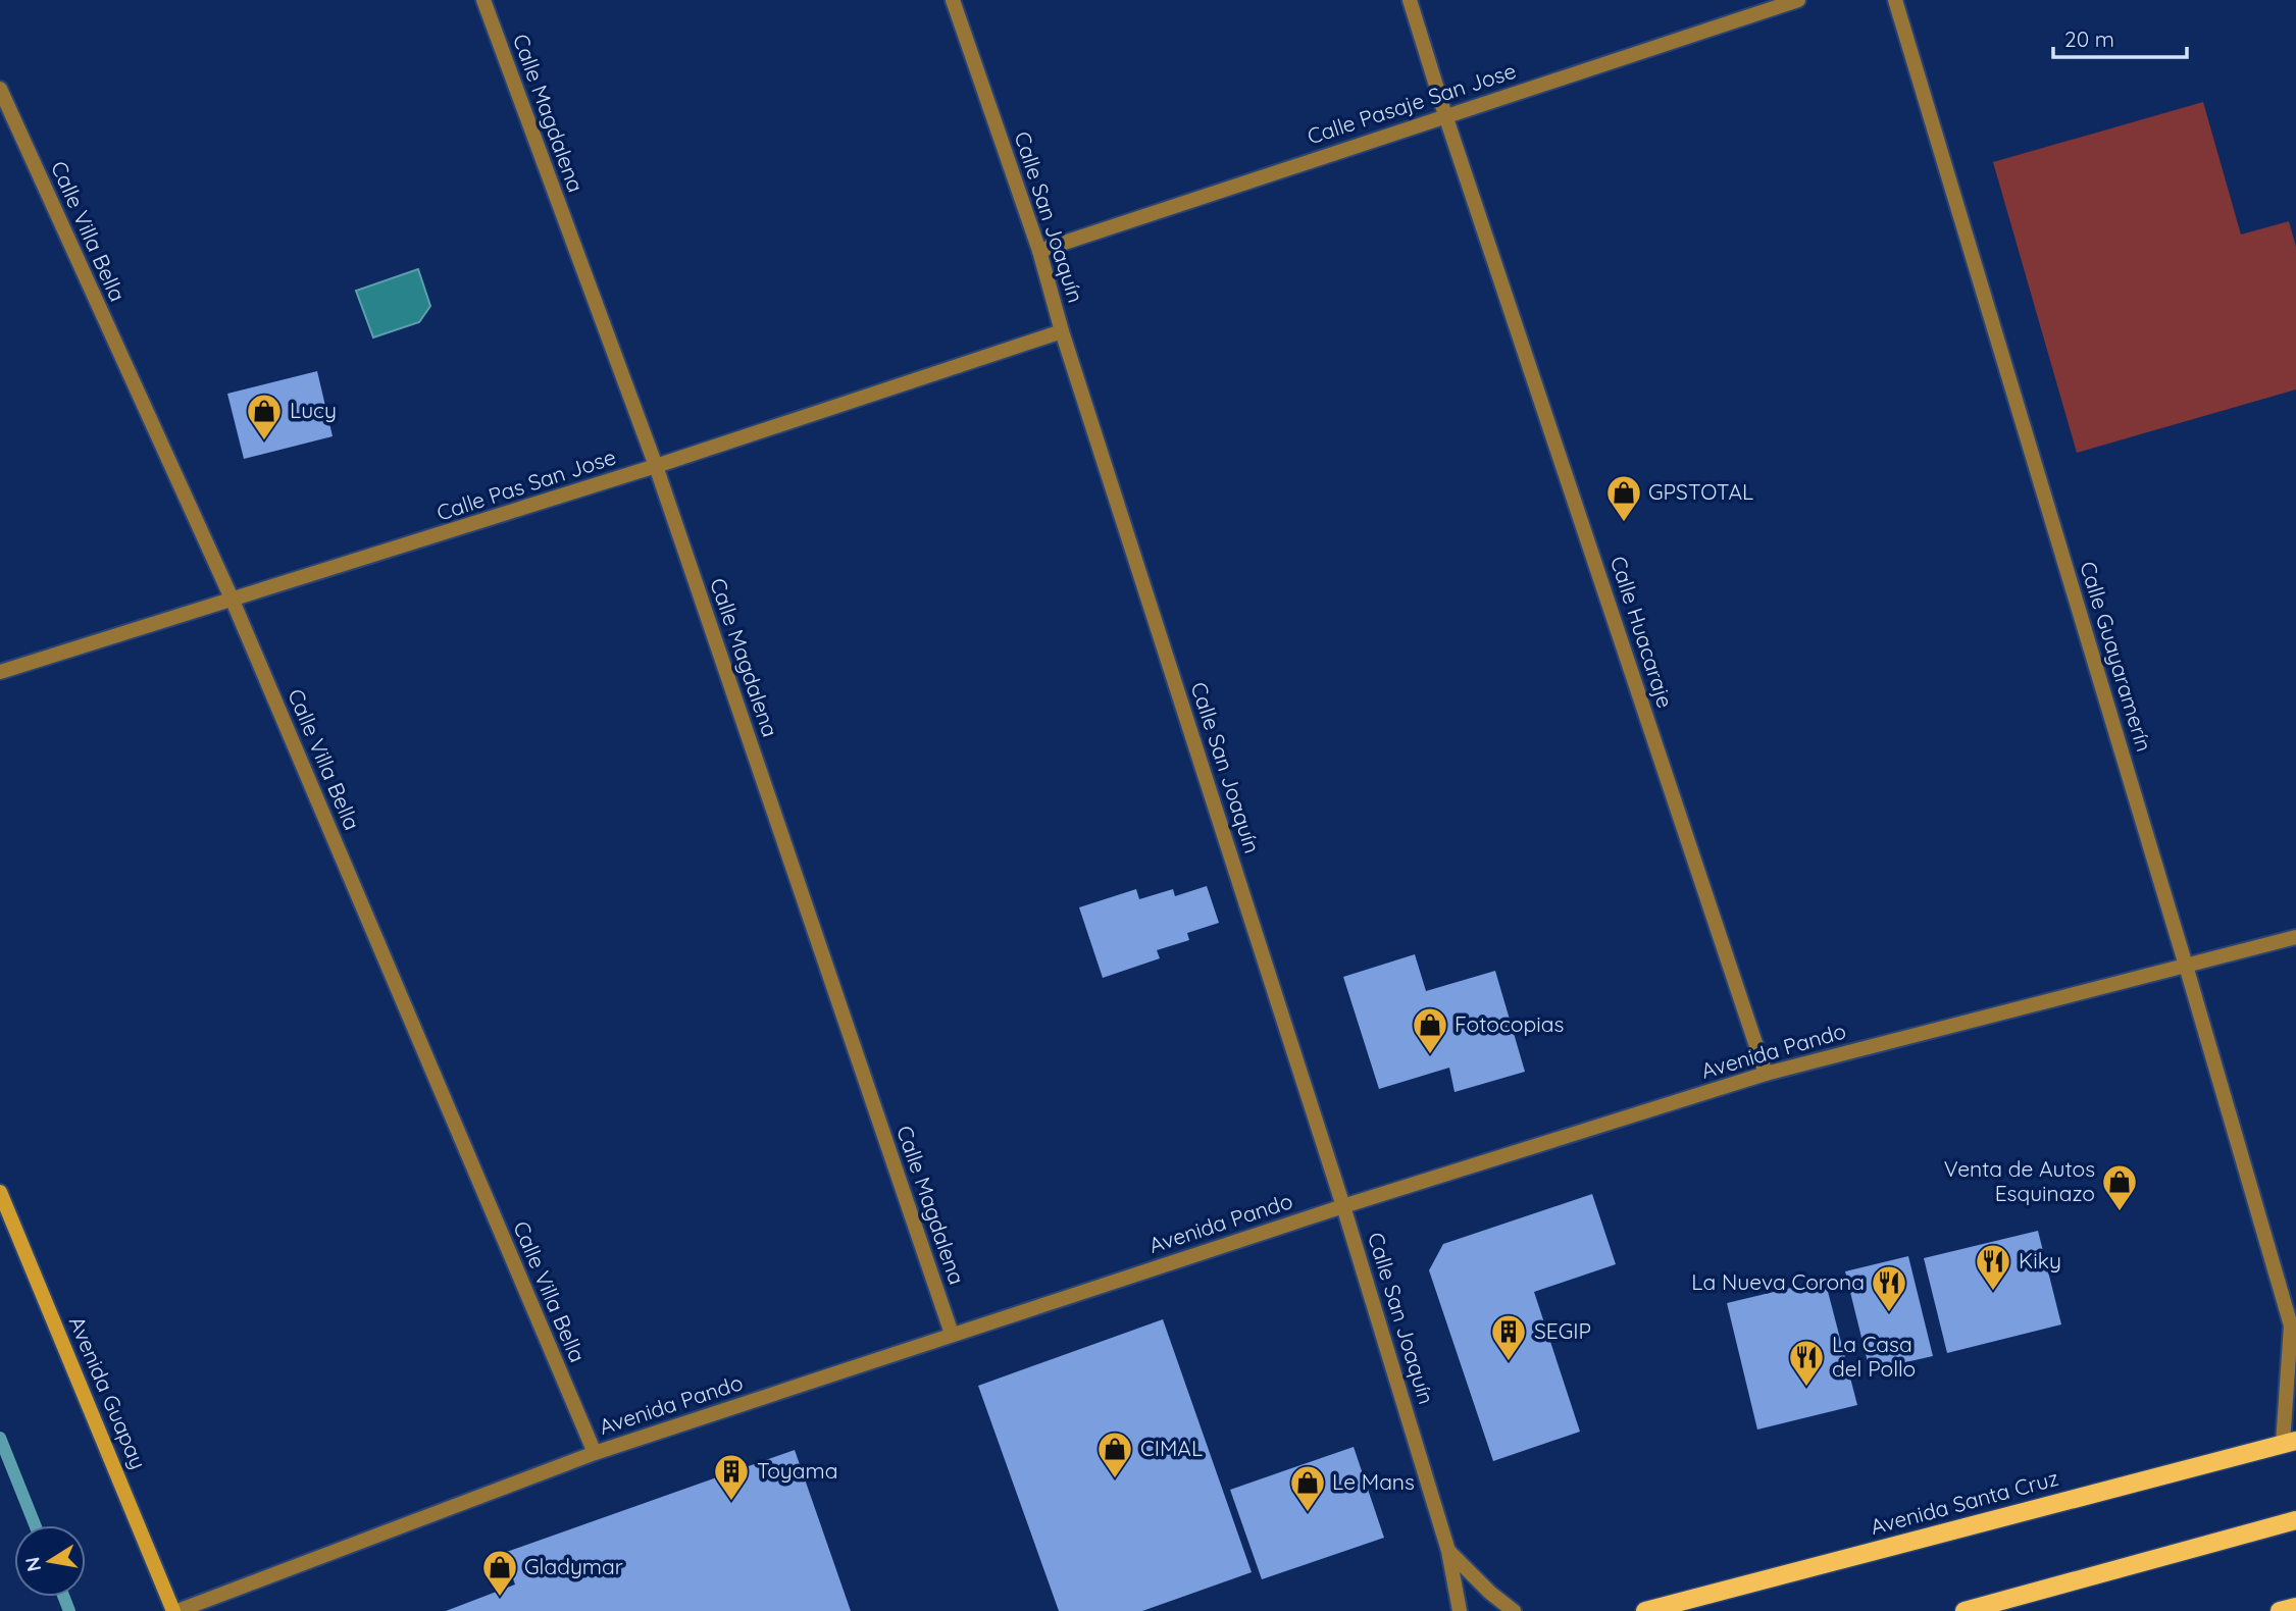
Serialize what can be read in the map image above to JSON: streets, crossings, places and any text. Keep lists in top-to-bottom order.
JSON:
{
  "streets": {
    "main road": ["Avenida Guapay", "Avenida Santa Cruz"],
    "street": [
      "Calle Pasaje San Jose",
      "Calle Magdalena",
      "Calle San Joaquín",
      "Calle Villa Bella",
      "Calle Pas San Jose",
      "Calle Huacaraje",
      "Calle Guayaramerín",
      "Avenida Pando"
    ]
  },
  "crossings": [
    ["Calle Pasaje San Jose", "Calle San Joaquín"],
    ["Calle Pasaje San Jose", "Calle Huacaraje"],
    ["Calle Magdalena", "Calle Pas San Jose"],
    ["Calle Magdalena", "Avenida Pando"],
    ["Calle San Joaquín", "Calle Pas San Jose"],
    ["Calle San Joaquín", "Avenida Pando"],
    ["Calle Villa Bella", "Calle Pas San Jose"],
    ["Calle Villa Bella", "Avenida Pando"],
    ["Calle Huacaraje", "Avenida Pando"],
    ["Calle Guayaramerín", "Avenida Pando"],
    ["Calle Guayaramerín", "Avenida Santa Cruz"],
    ["Avenida Pando", "Avenida Guapay"]
  ],
  "places": {
    "shop": [
      "Lucy",
      "GPSTOTAL",
      "Fotocopias",
      "Venta de Autos Esquinazo",
      "CIMAL",
      "Le Mans",
      "Gladymar"
    ],
    "restaurant": ["Kiky", "La Nueva Corona", "La Casa del Pollo"],
    "building": ["SEGIP", "Toyama"]
  },
  "scale_bar": "20 m",
  "north": "left"
}
